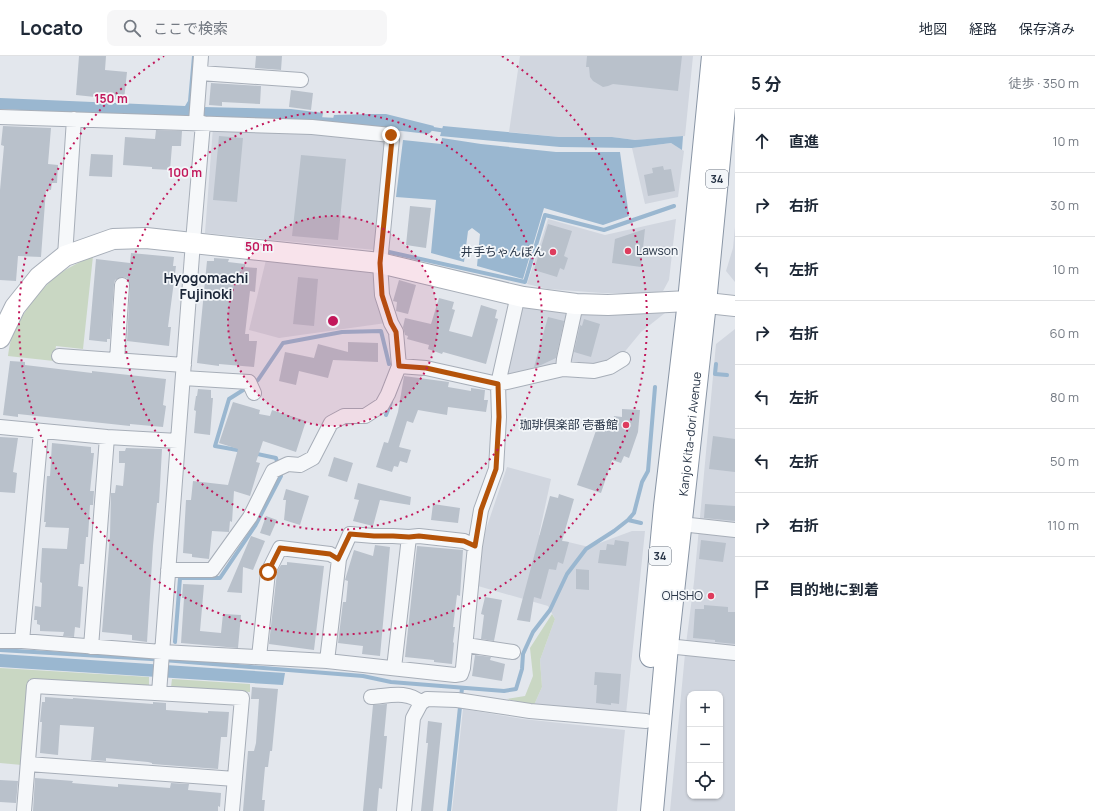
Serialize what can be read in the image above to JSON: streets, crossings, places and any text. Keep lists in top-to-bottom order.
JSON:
{
  "streets": {
    "highway": ["34", "Kanjo Kita-dori Avenue"]
  },
  "districts": ["Hyogomachi Fujinoki"],
  "places": [
    "Lawson",
    "井手ちゃんぽん",
    "珈琲倶楽部 壱番館",
    "OHSHO"
  ],
  "page": {
    "header": "Locato",
    "search": "ここで検索",
    "nav": ["地図", "経路", "保存済み"],
    "heading": ["5 分", "徒歩 · 350 m"],
    "list": [
      ["直進", "10 m"],
      ["右折", "30 m"],
      ["左折", "10 m"],
      ["右折", "60 m"],
      ["左折", "80 m"],
      ["左折", "50 m"],
      ["右折", "110 m"],
      "目的地に到着"
    ],
    "map_buttons": ["+", "−"]
  },
  "rings": ["150 m", "100 m", "50 m"]
}
